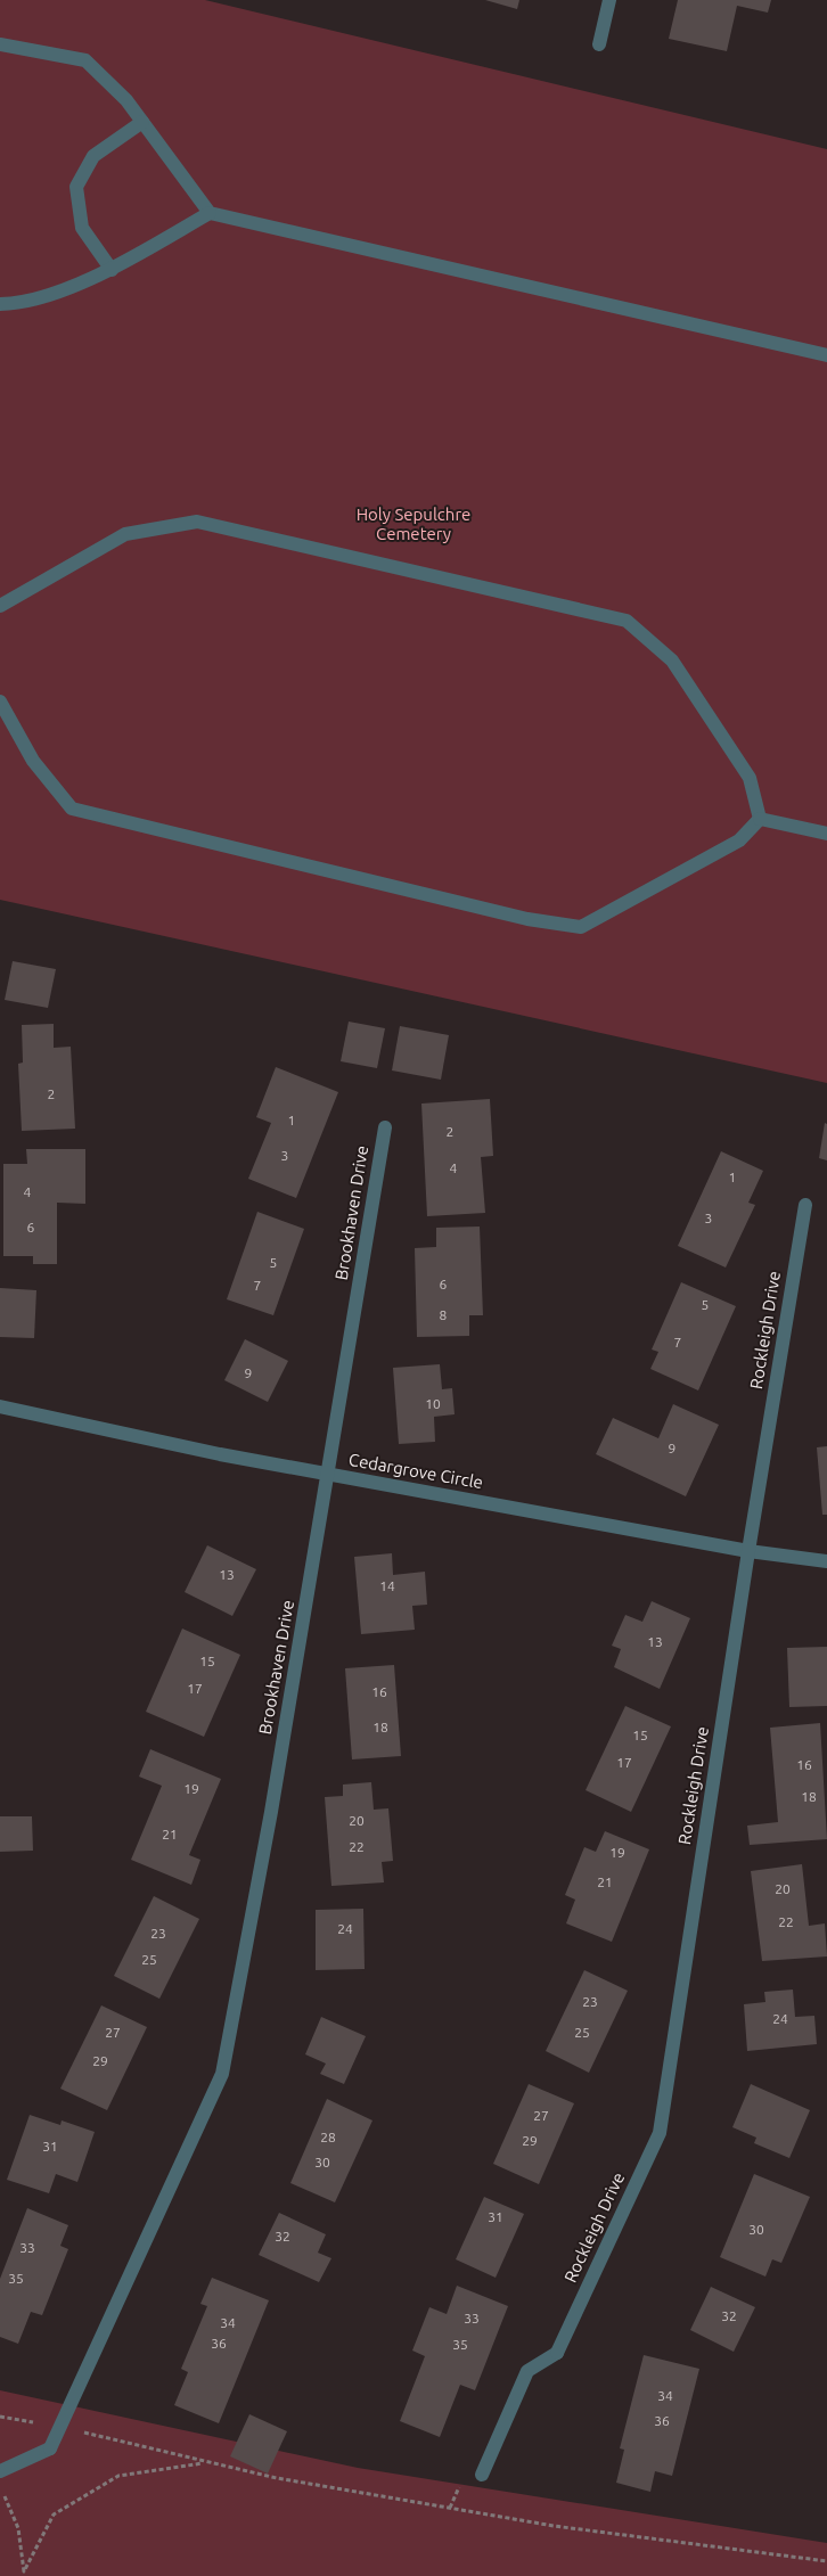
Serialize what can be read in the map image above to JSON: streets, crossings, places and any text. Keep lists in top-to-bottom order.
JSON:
{
  "streets": {
    "street": ["Brookhaven Drive", "Rockleigh Drive", "Cedargrove Circle"]
  },
  "crossings": [
    ["Brookhaven Drive", "Cedargrove Circle"],
    ["Rockleigh Drive", "Cedargrove Circle"]
  ],
  "parks": ["Holy Sepulchre Cemetery"],
  "house_numbers": [
    "2",
    "1",
    "2",
    "3",
    "4",
    "1",
    "4",
    "3",
    "6",
    "5",
    "6",
    "7",
    "5",
    "8",
    "7",
    "9",
    "10",
    "9",
    "13",
    "14",
    "13",
    "15",
    "17",
    "16",
    "18",
    "15",
    "17",
    "16",
    "19",
    "18",
    "20",
    "21",
    "22",
    "19",
    "21",
    "20",
    "22",
    "24",
    "23",
    "25",
    "23",
    "24",
    "27",
    "25",
    "29",
    "27",
    "28",
    "29",
    "31",
    "30",
    "31",
    "30",
    "32",
    "33",
    "35",
    "32",
    "33",
    "34",
    "36",
    "35",
    "34",
    "36"
  ]
}
